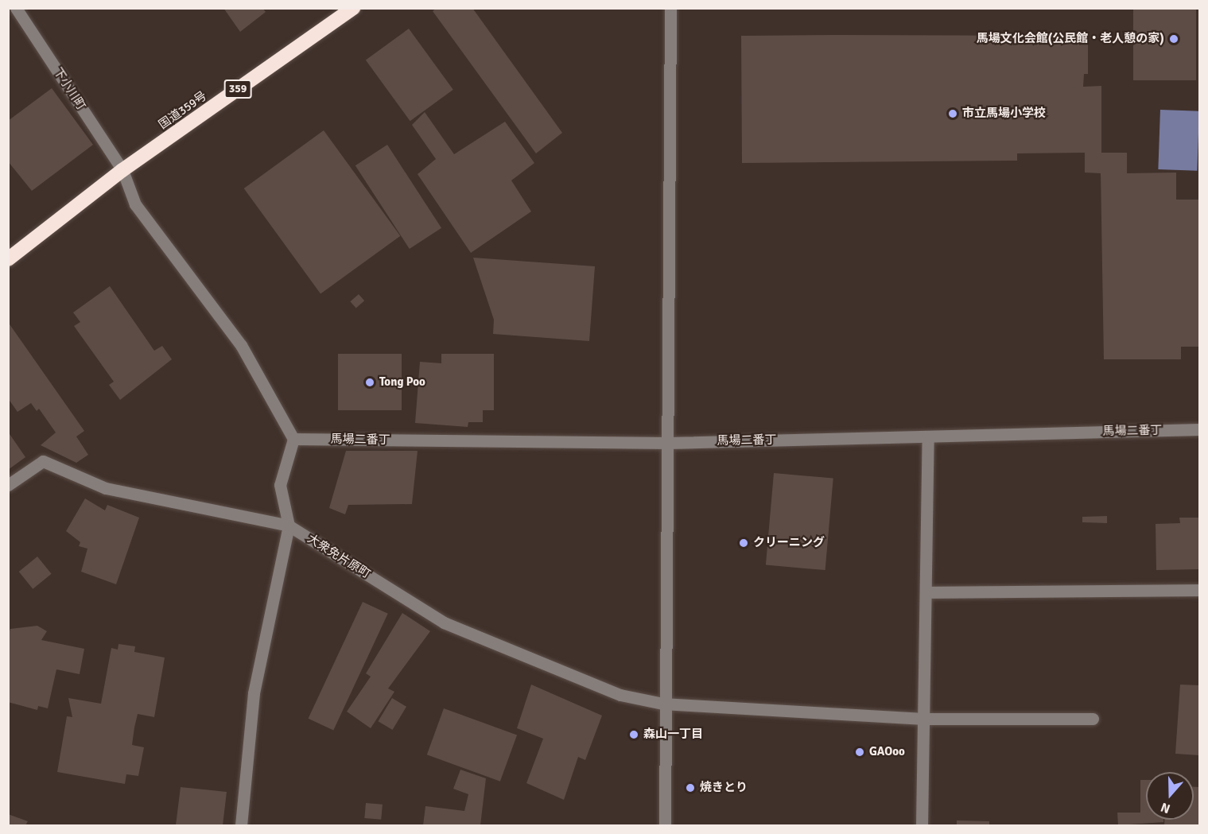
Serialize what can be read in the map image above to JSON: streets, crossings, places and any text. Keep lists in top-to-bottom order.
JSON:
{
  "streets": {
    "highway": ["359", "国道359号"],
    "street": ["下小川町", "馬場二番丁", "大衆免片原町"]
  },
  "crossings": [
    ["下小川町", "359"],
    ["下小川町", "国道359号"],
    ["下小川町", "馬場二番丁"],
    ["359", "国道359号"]
  ],
  "places": [
    "馬場文化会館(公民館・老人憩の家)",
    "市立馬場小学校",
    "Tong Poo",
    "クリーニング",
    "森山一丁目",
    "GAOoo",
    "焼きとり"
  ],
  "north": "bottom"
}
